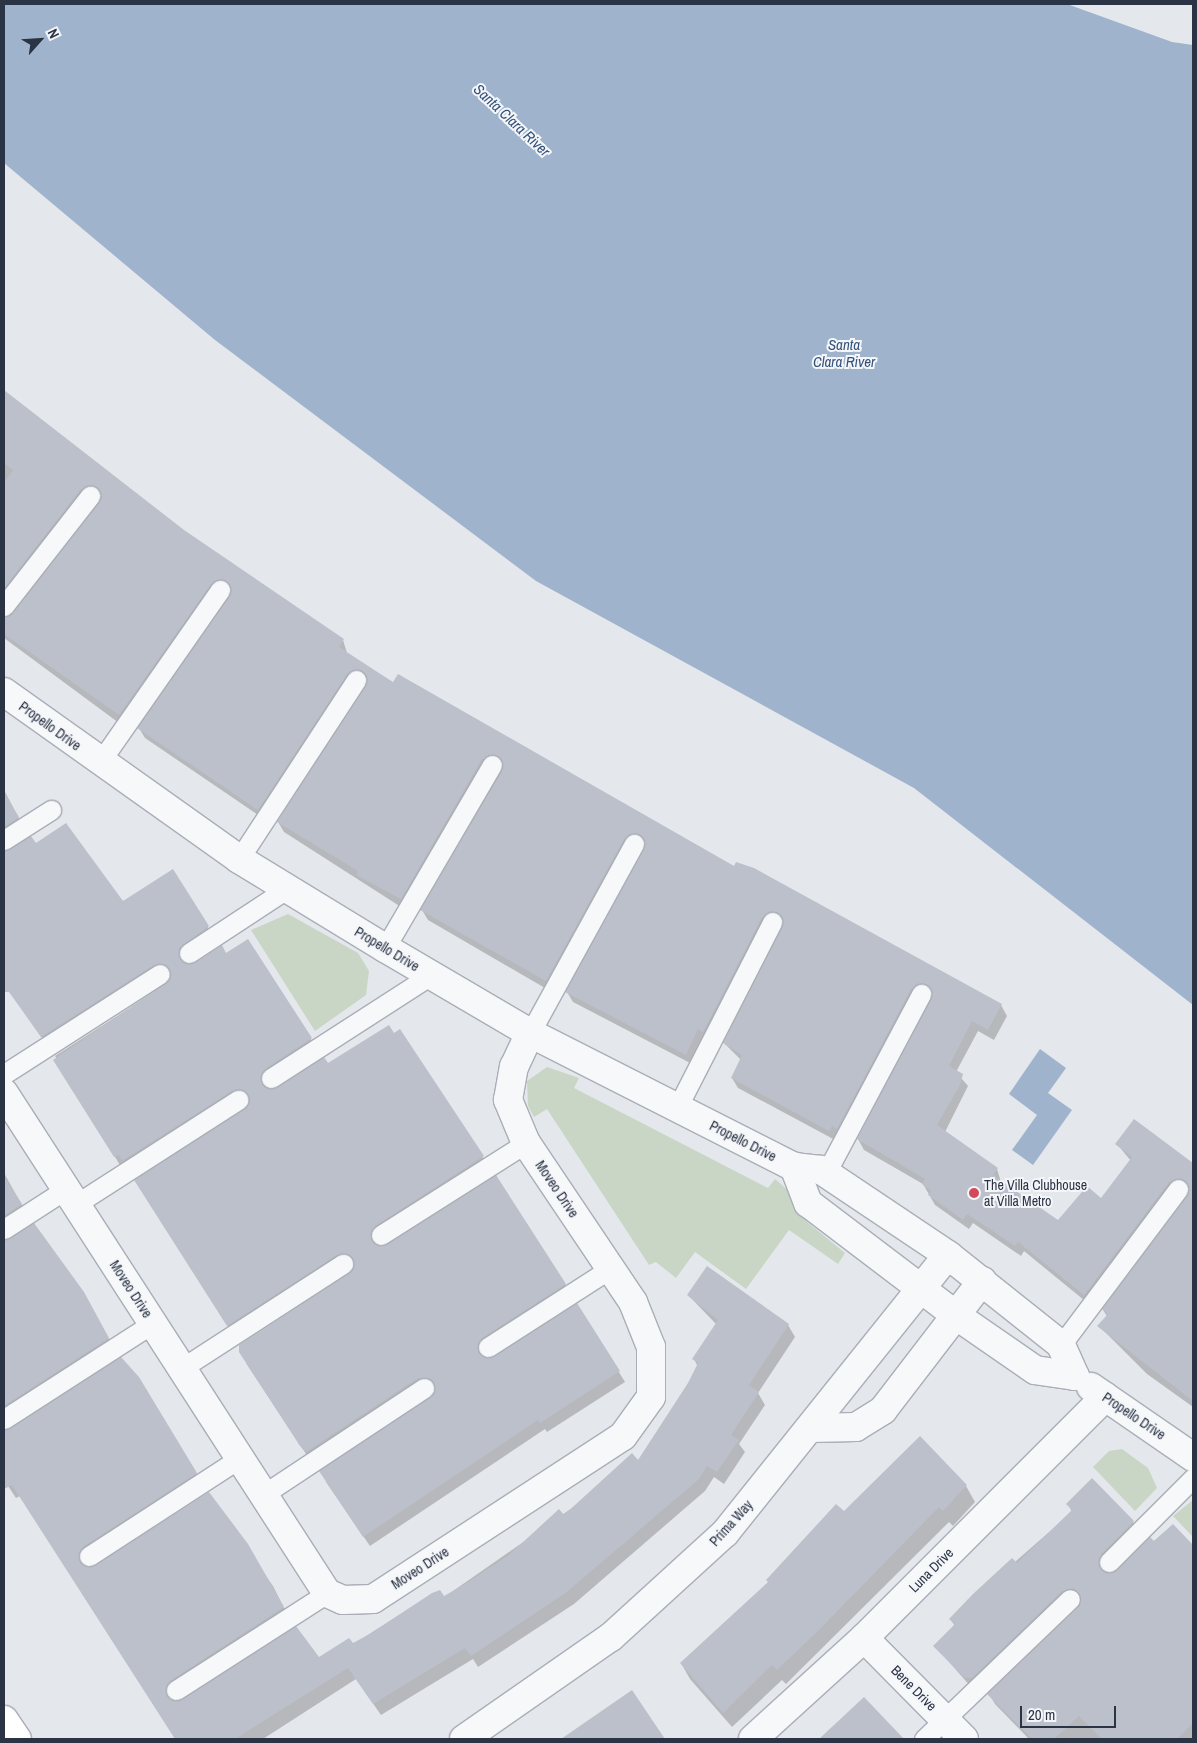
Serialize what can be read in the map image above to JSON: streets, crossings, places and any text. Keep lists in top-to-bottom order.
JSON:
{
  "streets": {
    "street": [
      "Propello Drive",
      "Moveo Drive",
      "Prima Way",
      "Luna Drive",
      "Bene Drive"
    ]
  },
  "crossings": [
    ["Propello Drive", "Moveo Drive"],
    ["Propello Drive", "Prima Way"],
    ["Propello Drive", "Luna Drive"],
    ["Luna Drive", "Bene Drive"]
  ],
  "water": ["Santa Clara River"],
  "places": ["The Villa Clubhouse at Villa Metro"],
  "scale_bar": "20 m",
  "north": "top right"
}
